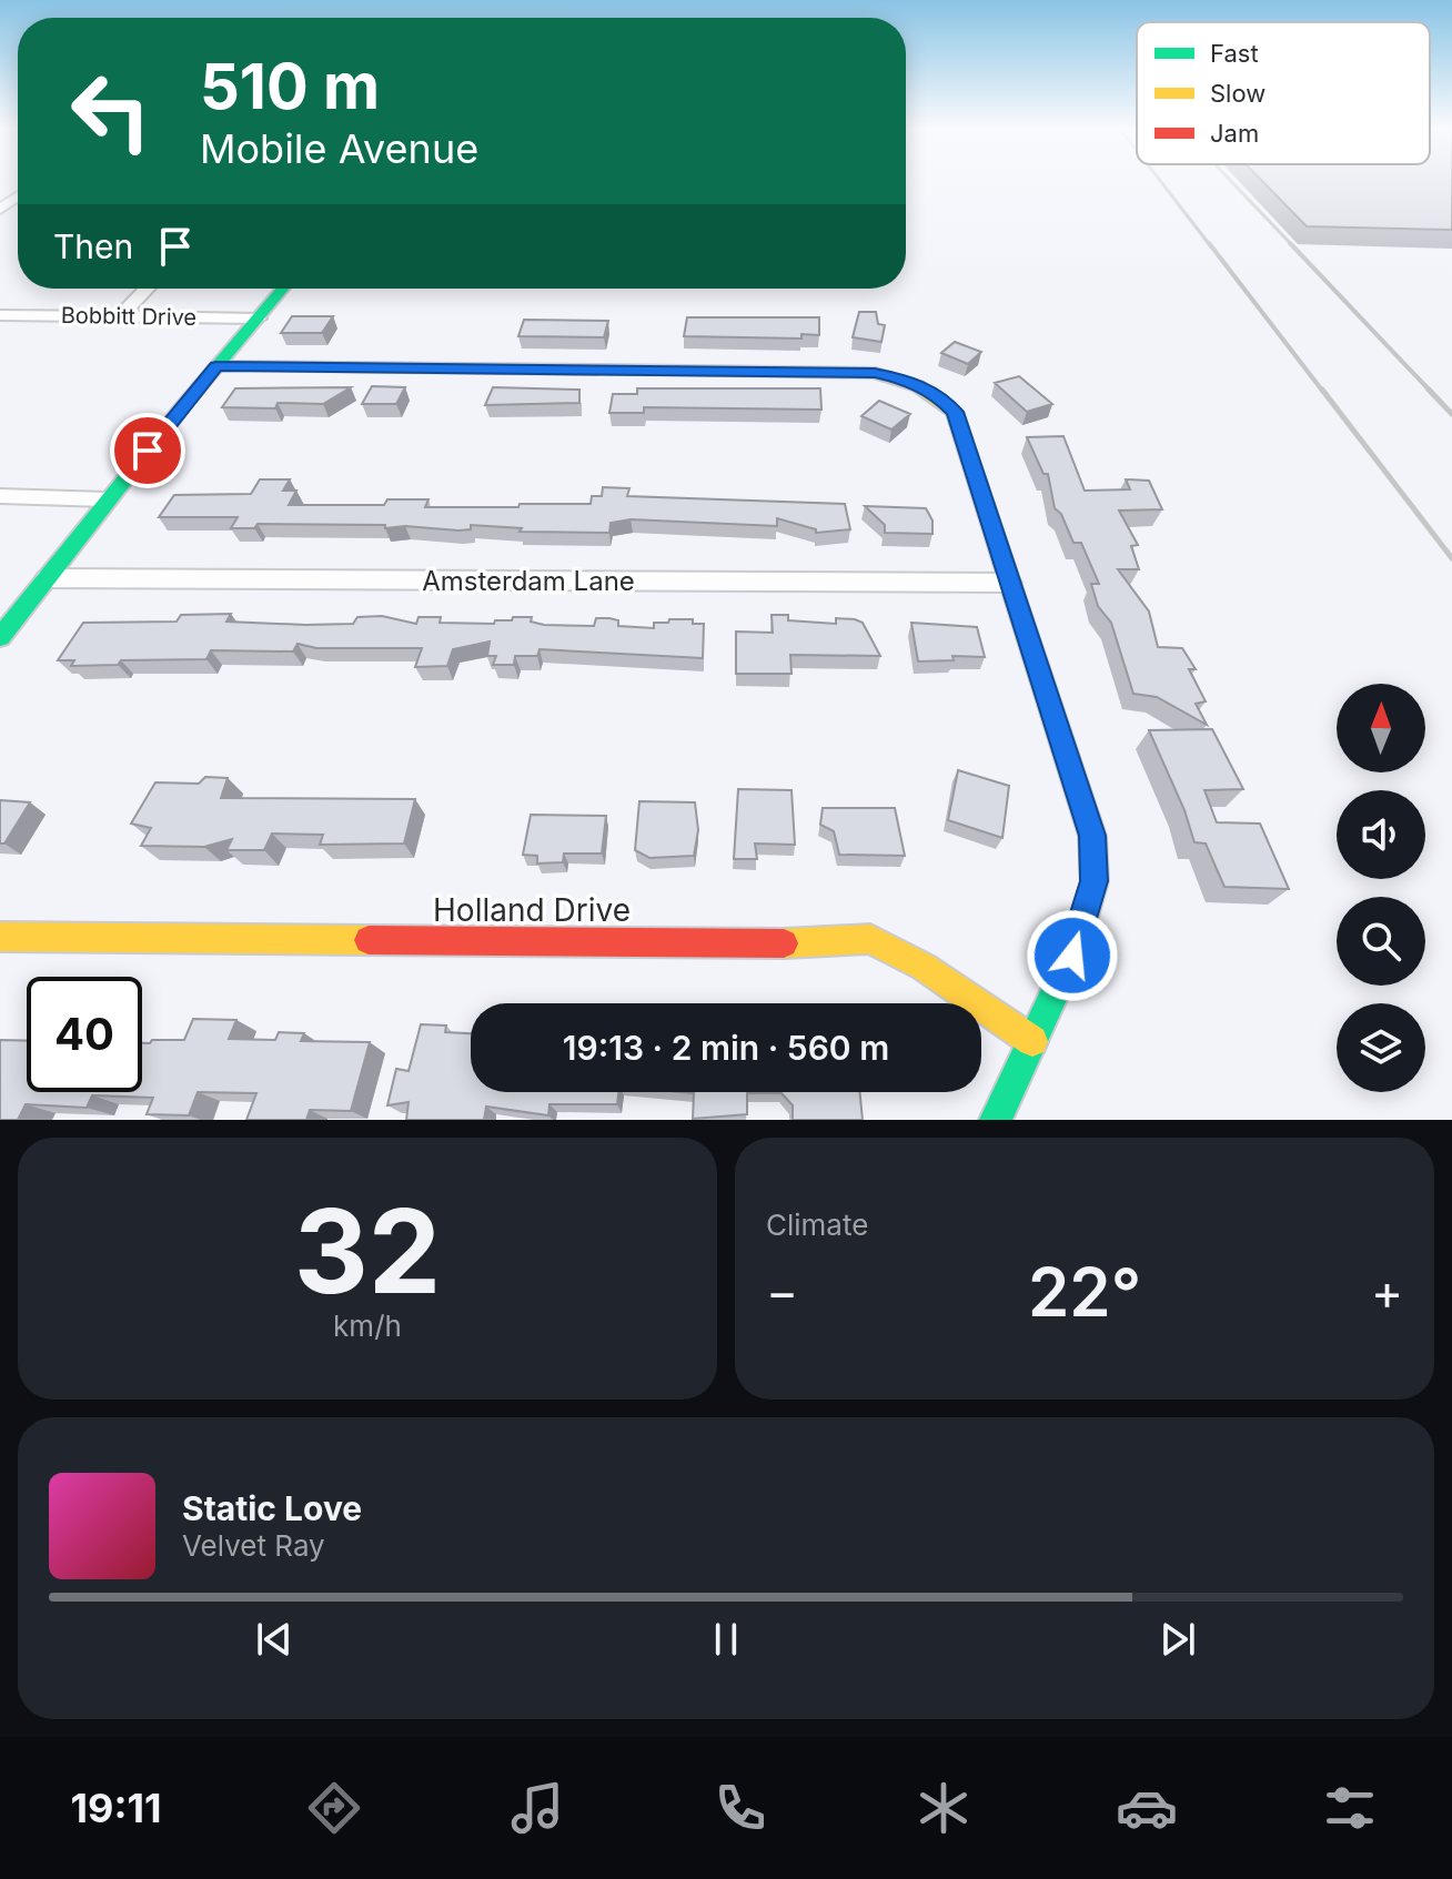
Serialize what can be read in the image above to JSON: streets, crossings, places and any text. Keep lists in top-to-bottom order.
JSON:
{
  "streets": {
    "street": ["Bobbitt Drive", "Amsterdam Lane", "Holland Drive"]
  },
  "legend": ["Fast", "Slow", "Jam"],
  "north": "top",
  "page": {
    "turn": ["510 m", "Mobile Avenue"],
    "then": "Then",
    "limit": "40",
    "trip": "19:13 · 2 min · 560 m",
    "tile": [
      ["32", "km/h"],
      "Climate"
    ],
    "heat": ["−", "22°", "+"],
    "song": ["Static Love", "Velvet Ray"],
    "tabs": "19:11"
  }
}
